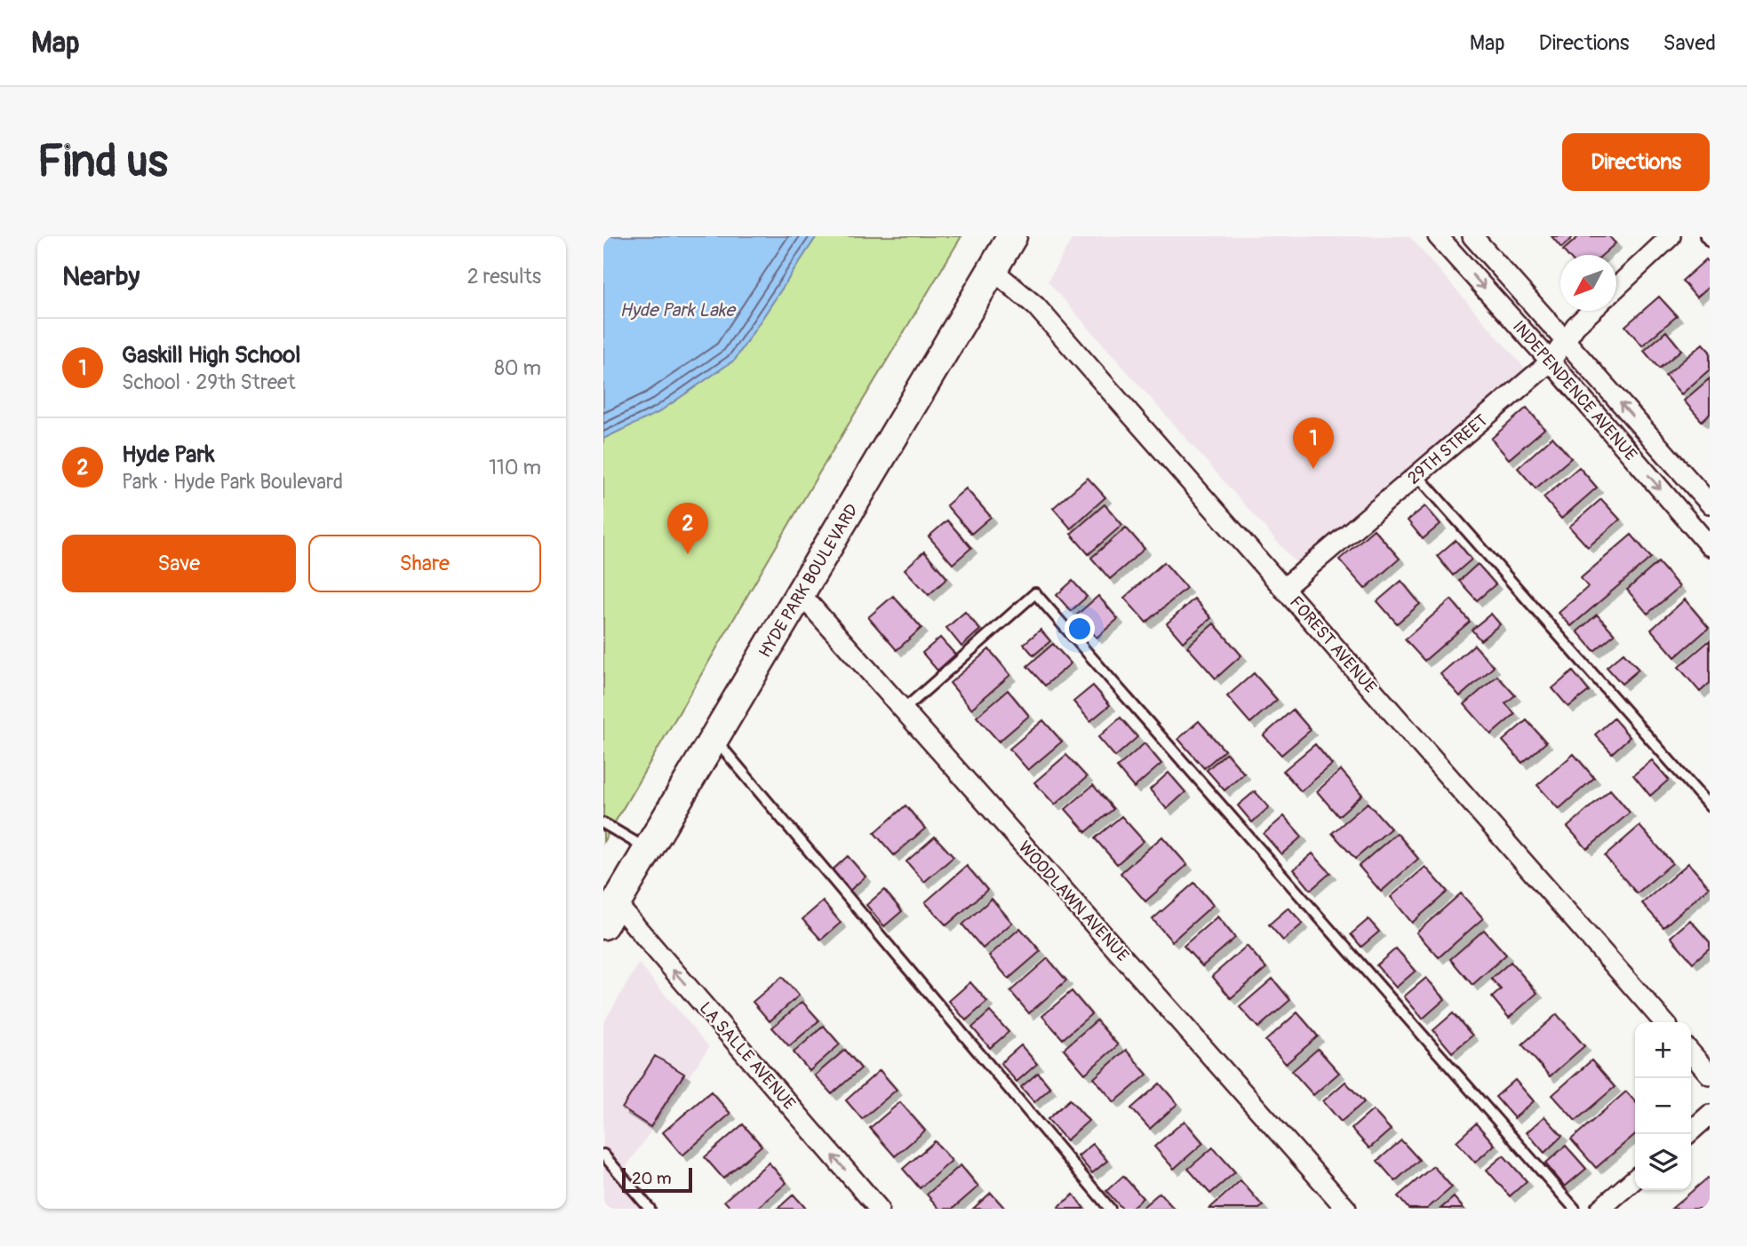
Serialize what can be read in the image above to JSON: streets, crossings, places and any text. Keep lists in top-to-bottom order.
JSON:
{
  "streets": {
    "main road": ["HYDE PARK BOULEVARD"],
    "street": [
      "INDEPENDENCE AVENUE",
      "29TH STREET",
      "FOREST AVENUE",
      "WOODLAWN AVENUE",
      "LA SALLE AVENUE"
    ]
  },
  "crossings": [
    ["INDEPENDENCE AVENUE", "29TH STREET"],
    ["29TH STREET", "FOREST AVENUE"],
    ["HYDE PARK BOULEVARD", "FOREST AVENUE"],
    ["HYDE PARK BOULEVARD", "WOODLAWN AVENUE"],
    ["HYDE PARK BOULEVARD", "LA SALLE AVENUE"]
  ],
  "one_way": ["LA SALLE AVENUE"],
  "water": ["Hyde Park Lake"],
  "scale_bar": "20 m",
  "north": "bottom left",
  "page": {
    "header": "Map",
    "nav": ["Map", "Directions", "Saved"],
    "buttons": [
      "Directions",
      ["Save", "Share"]
    ],
    "title": "Find us",
    "heading": ["Nearby", "2 results"],
    "list": [
      {
        "mark": "1",
        "name": "Gaskill High School",
        "note": "School · 29th Street",
        "value": "80 m"
      },
      {
        "mark": "2",
        "name": "Hyde Park",
        "note": "Park · Hyde Park Boulevard",
        "value": "110 m"
      }
    ],
    "pins": ["1", "2"],
    "map_buttons": ["+", "−"],
    "scale": "20 m"
  }
}
